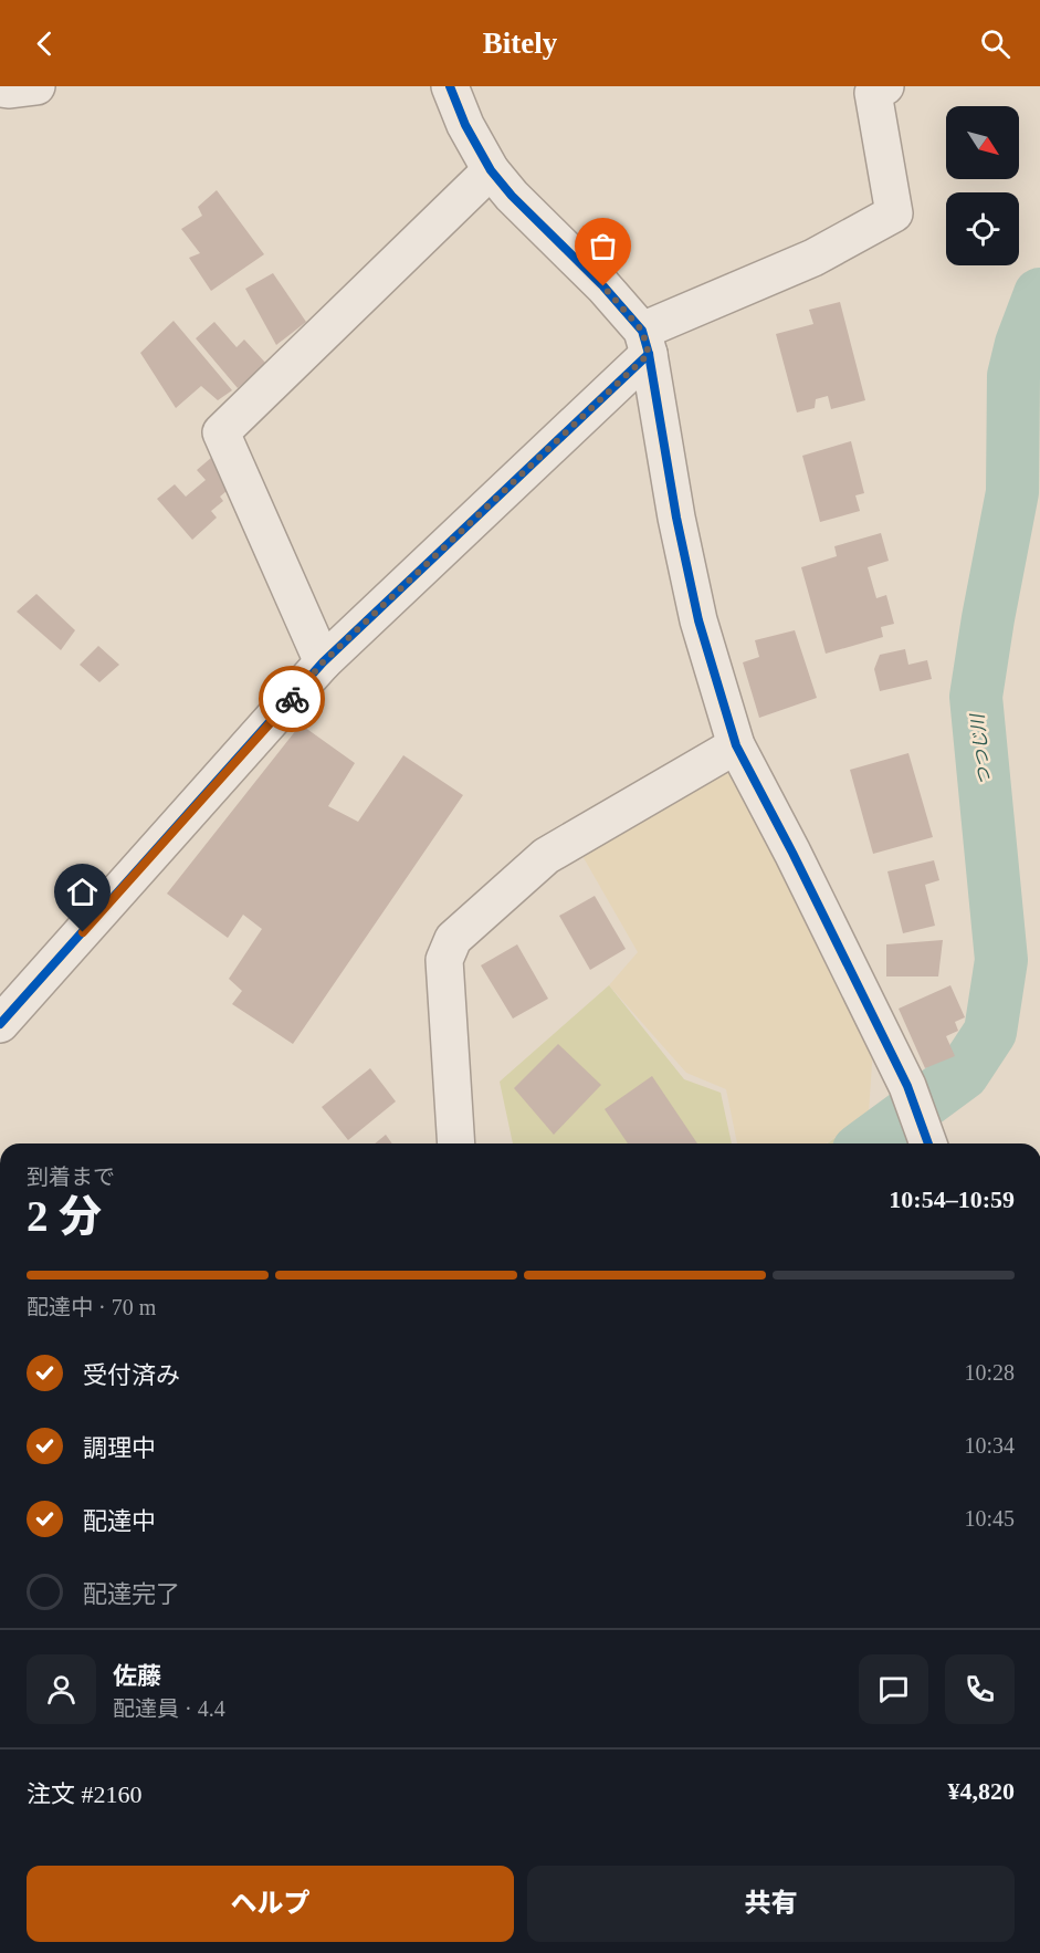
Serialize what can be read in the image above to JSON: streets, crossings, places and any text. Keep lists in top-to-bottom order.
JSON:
{
  "water": ["つつじ川"],
  "north": "bottom right",
  "page": {
    "header": "Bitely",
    "heading": ["2 分", "到着まで", "10:54–10:59"],
    "panel": [
      "佐藤",
      "配達員 · 4.4",
      "注文 #2160",
      "¥4,820"
    ],
    "bar": "配達中 · 70 m",
    "list": [
      ["受付済み", "10:28"],
      ["調理中", "10:34"],
      ["配達中", "10:45"],
      "配達完了"
    ],
    "buttons": ["ヘルプ", "共有"]
  }
}
